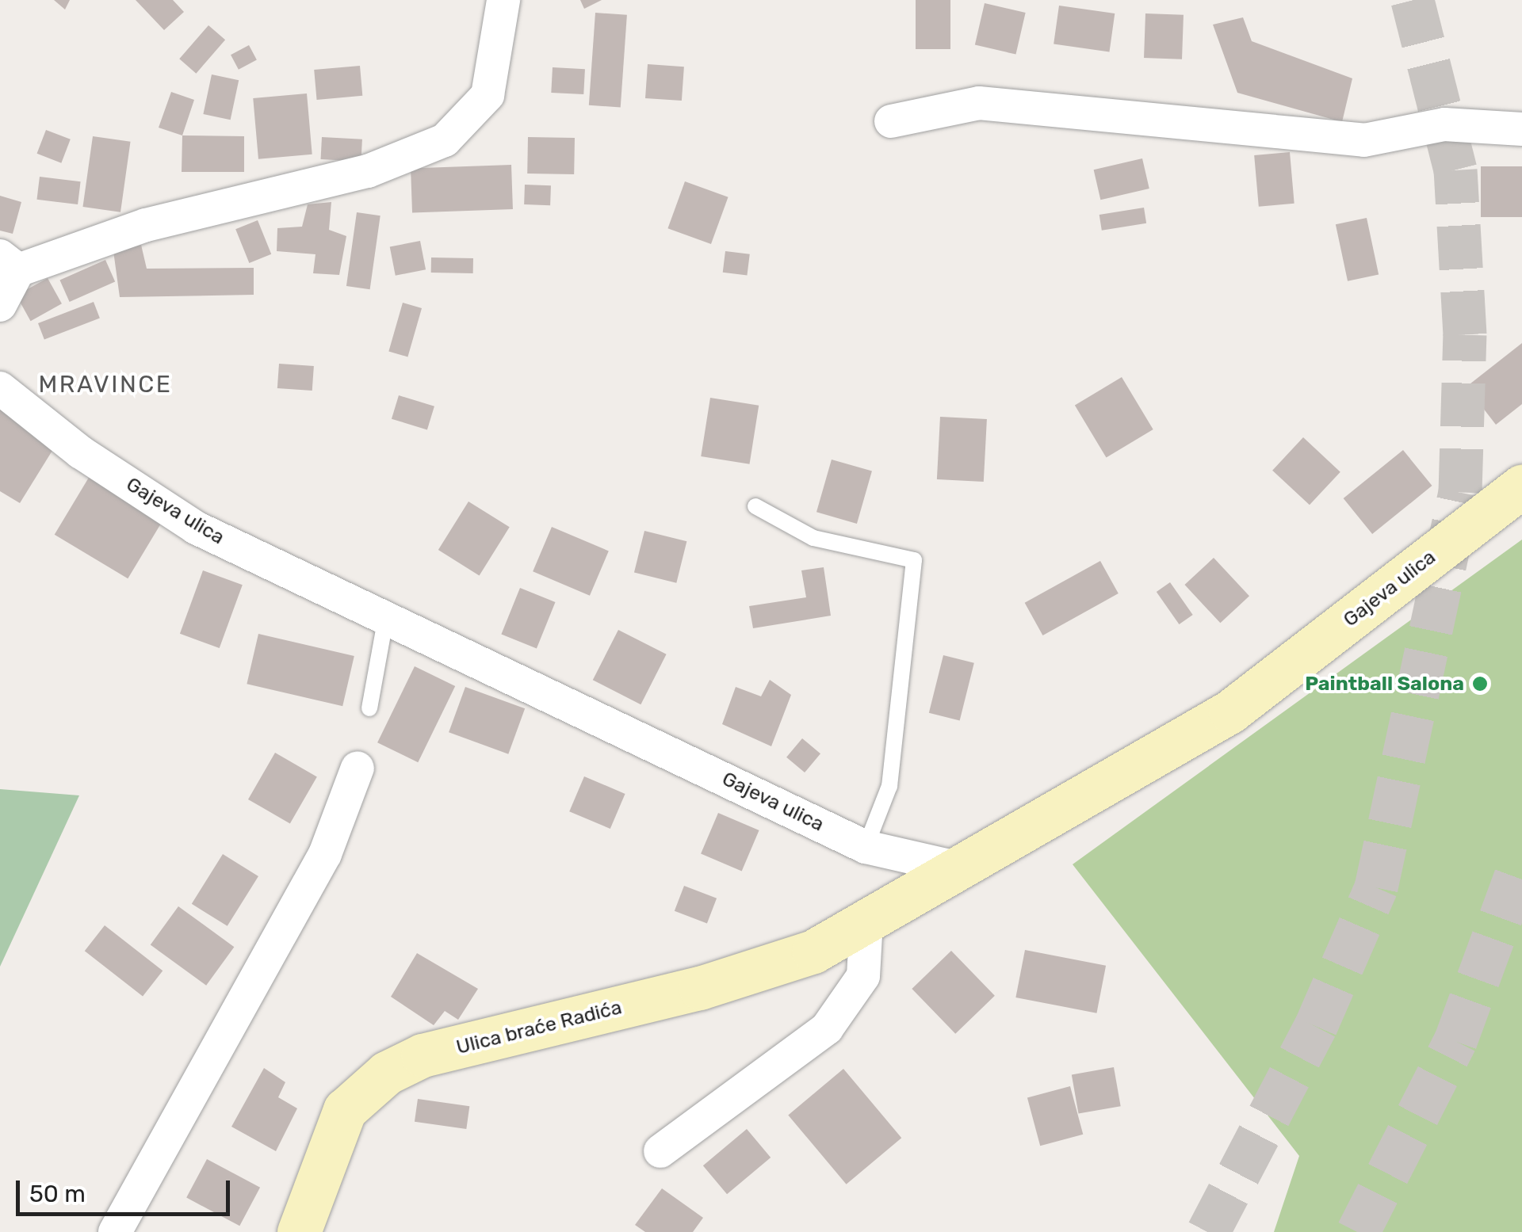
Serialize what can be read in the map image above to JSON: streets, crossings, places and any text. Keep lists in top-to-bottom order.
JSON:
{
  "streets": {
    "main road": ["Gajeva ulica", "Ulica braće Radića"]
  },
  "crossings": [
    ["Gajeva ulica", "Ulica braće Radića"]
  ],
  "districts": ["MRAVINCE"],
  "places": ["Paintball Salona"],
  "scale_bar": "50 m"
}
